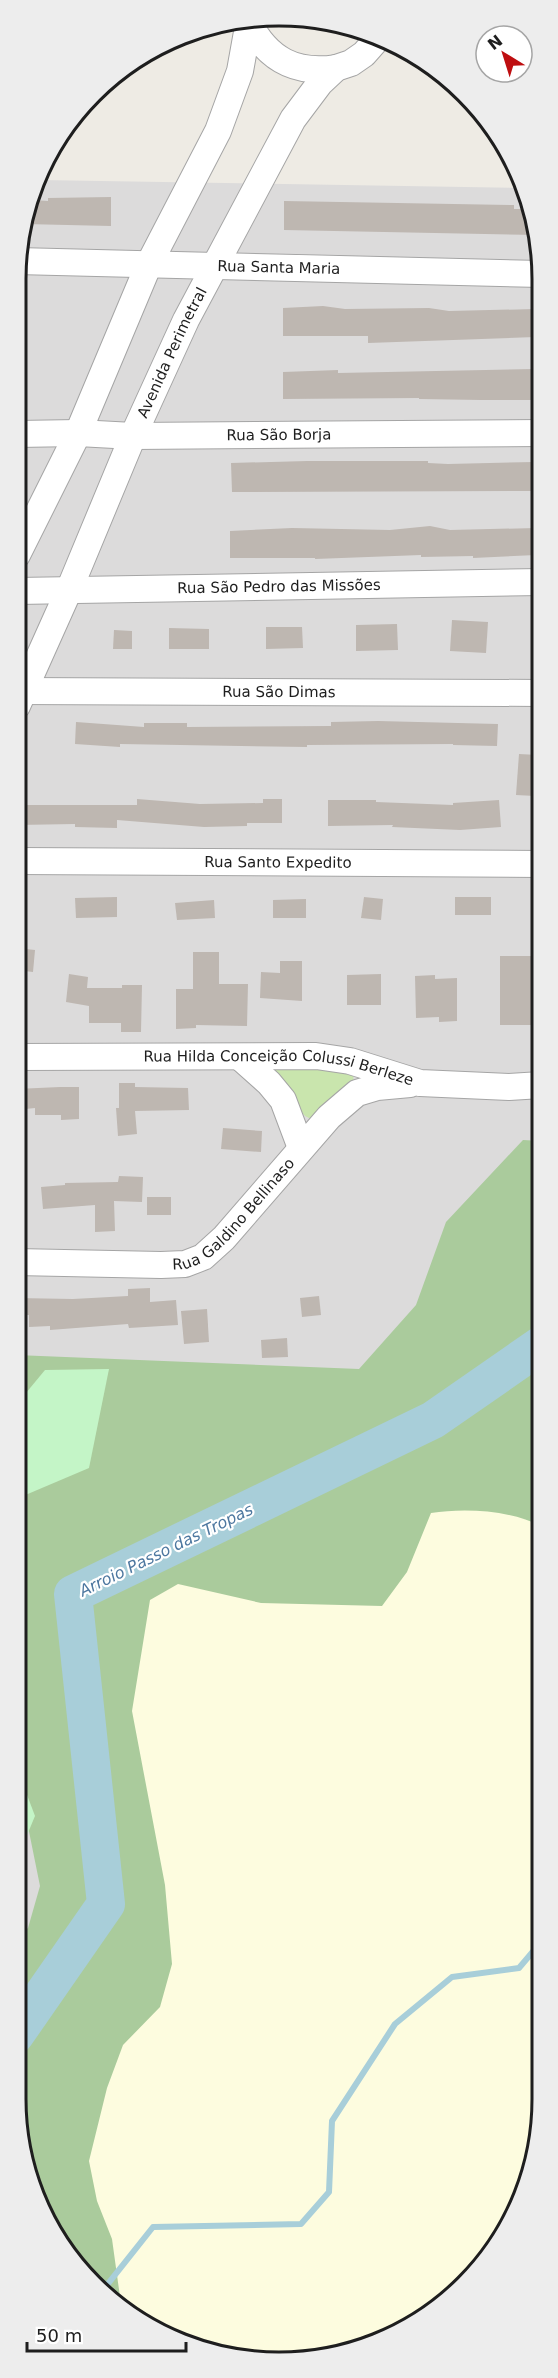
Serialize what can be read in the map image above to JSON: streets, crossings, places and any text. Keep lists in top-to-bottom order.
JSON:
{
  "streets": {
    "street": [
      "Rua Santa Maria",
      "Avenida Perimetral",
      "Rua São Borja",
      "Rua São Pedro das Missões",
      "Rua São Dimas",
      "Rua Santo Expedito",
      "Rua Hilda Conceição Colussi Berleze",
      "Rua Galdino Bellinaso"
    ]
  },
  "crossings": [
    ["Rua Santa Maria", "Avenida Perimetral"],
    ["Avenida Perimetral", "Rua São Borja"],
    ["Avenida Perimetral", "Rua São Pedro das Missões"],
    ["Rua Hilda Conceição Colussi Berleze", "Rua Galdino Bellinaso"]
  ],
  "water": ["Arroio Passo das Tropas"],
  "scale_bar": "50 m",
  "north": "top left"
}
